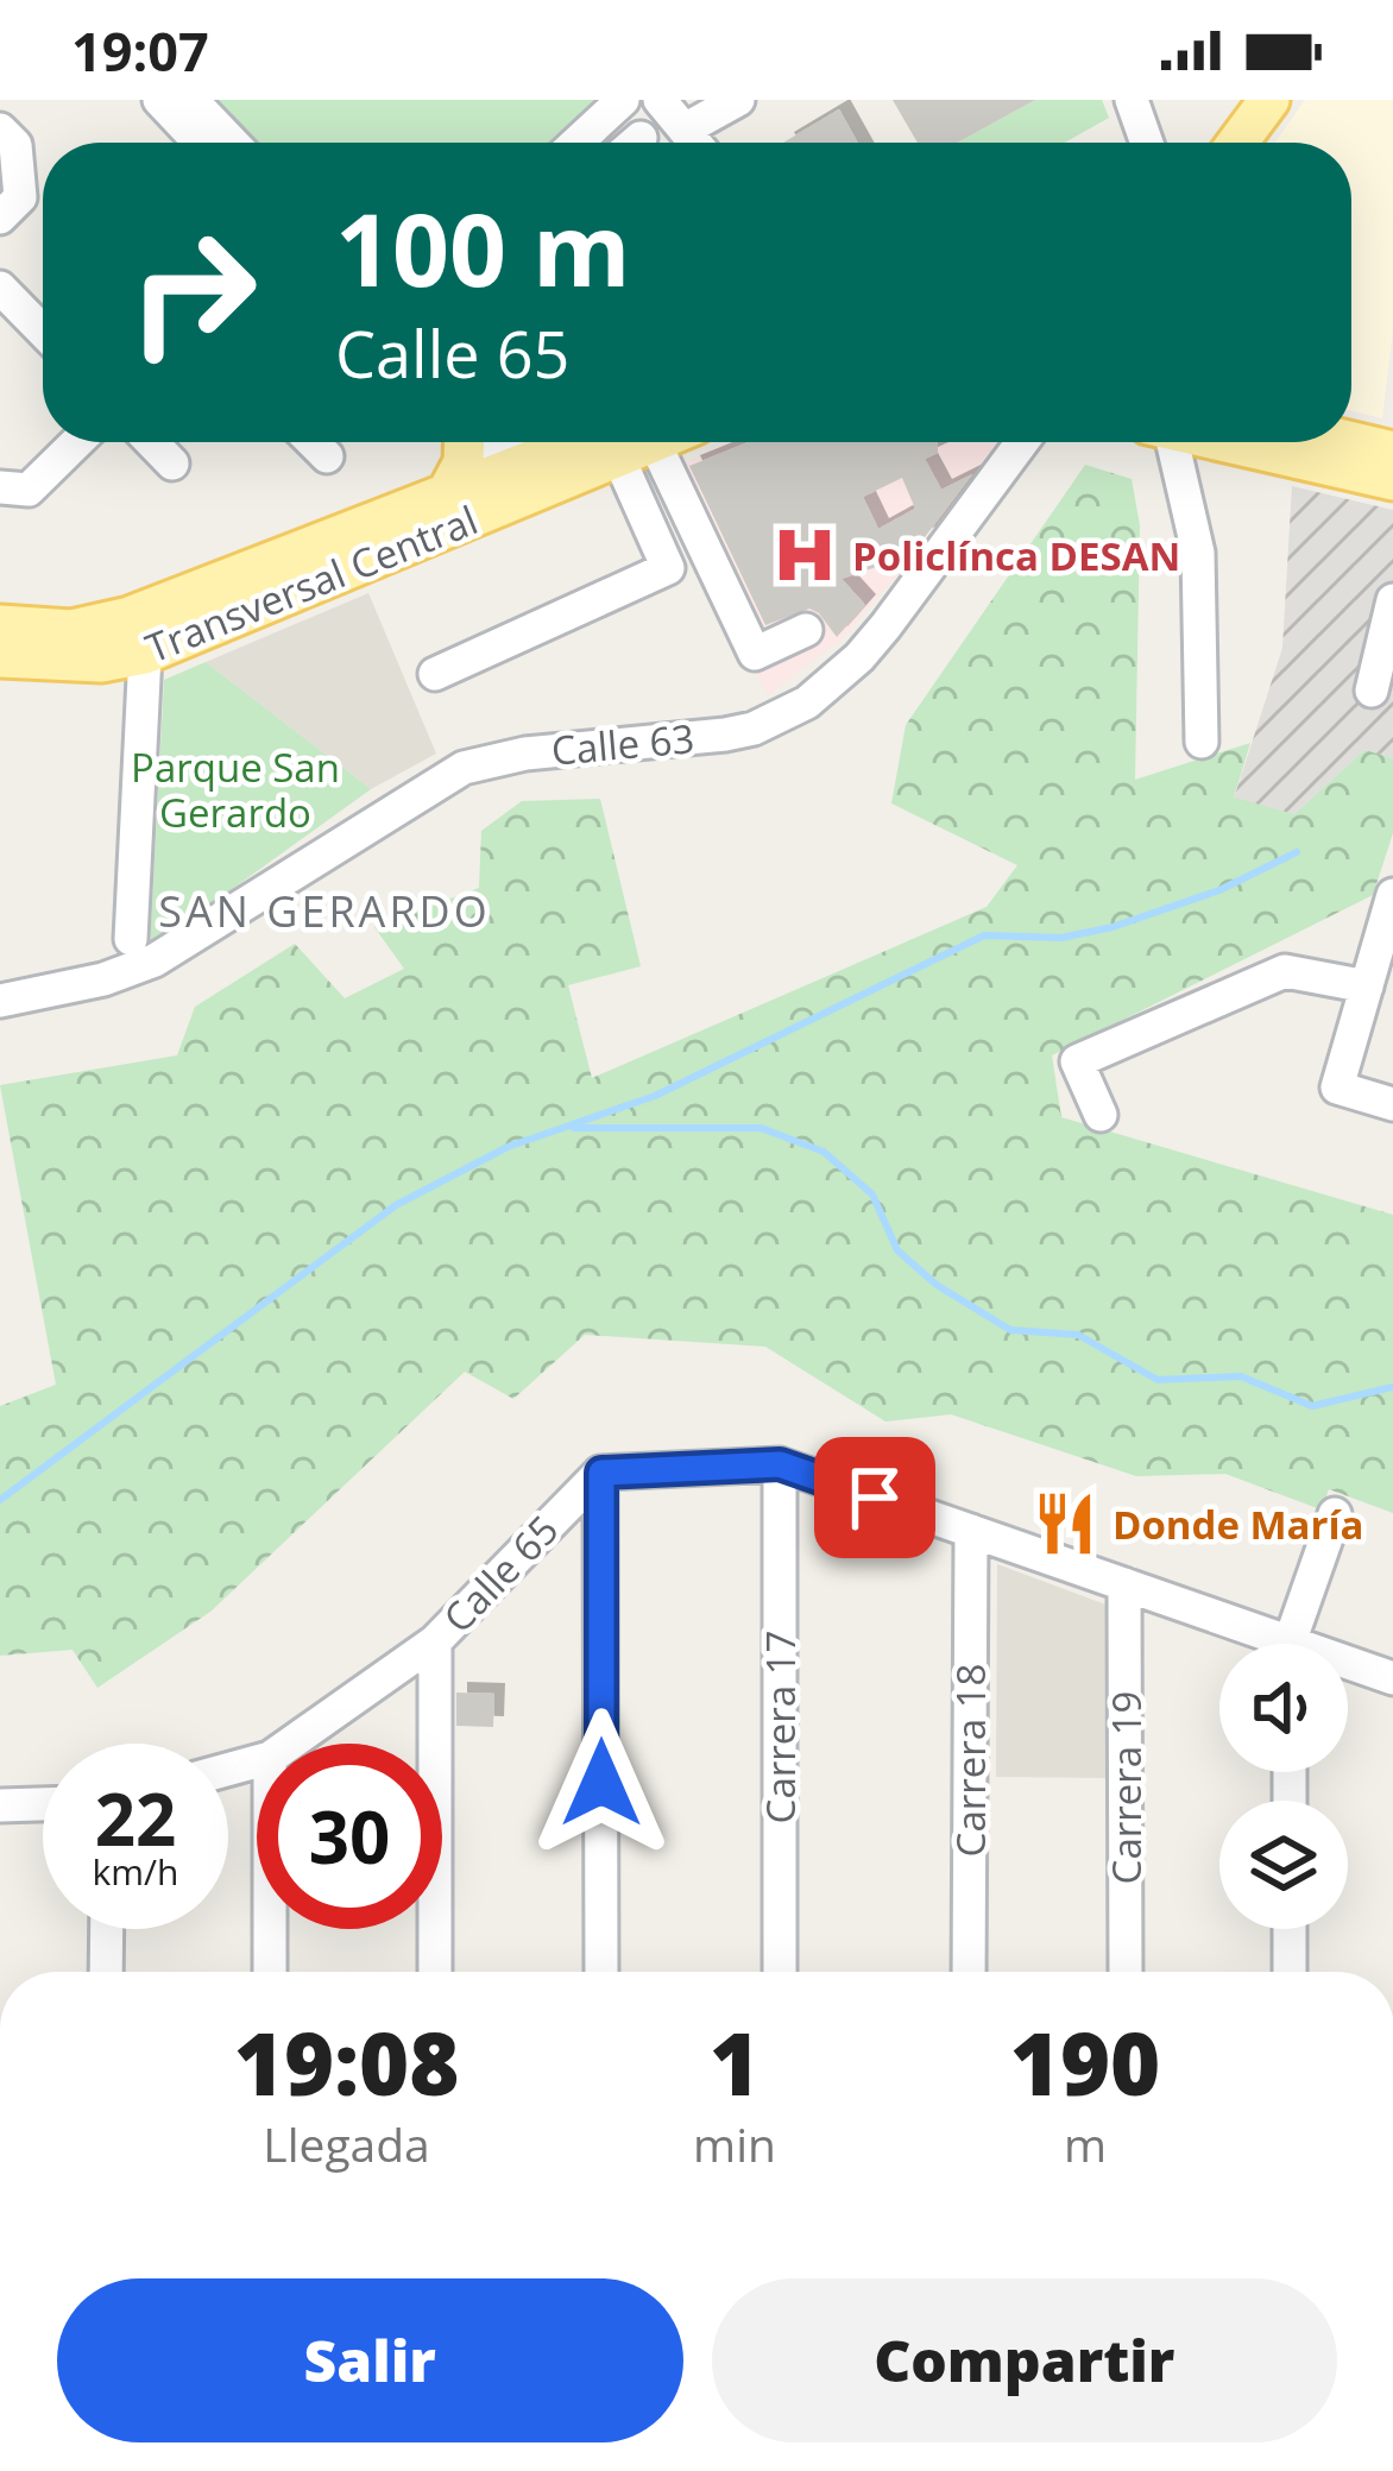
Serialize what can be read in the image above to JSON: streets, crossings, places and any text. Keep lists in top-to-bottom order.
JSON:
{
  "streets": {
    "main road": ["Transversal Central"],
    "street": [
      "Calle 63",
      "Calle 65",
      "Carrera 17",
      "Carrera 18",
      "Carrera 19"
    ]
  },
  "districts": ["SAN GERARDO"],
  "parks": ["Parque San Gerardo"],
  "places": {
    "hospital": ["Policlínca DESAN"],
    "restaurant": ["Donde María"]
  },
  "page": {
    "status": "19:07",
    "turn": ["100 m", "Calle 65"],
    "speed": "22 km/h",
    "limit": "30",
    "eta": [
      "19:08",
      "Llegada",
      "1",
      "min",
      "190",
      "m"
    ],
    "buttons": ["Salir", "Compartir"]
  }
}
